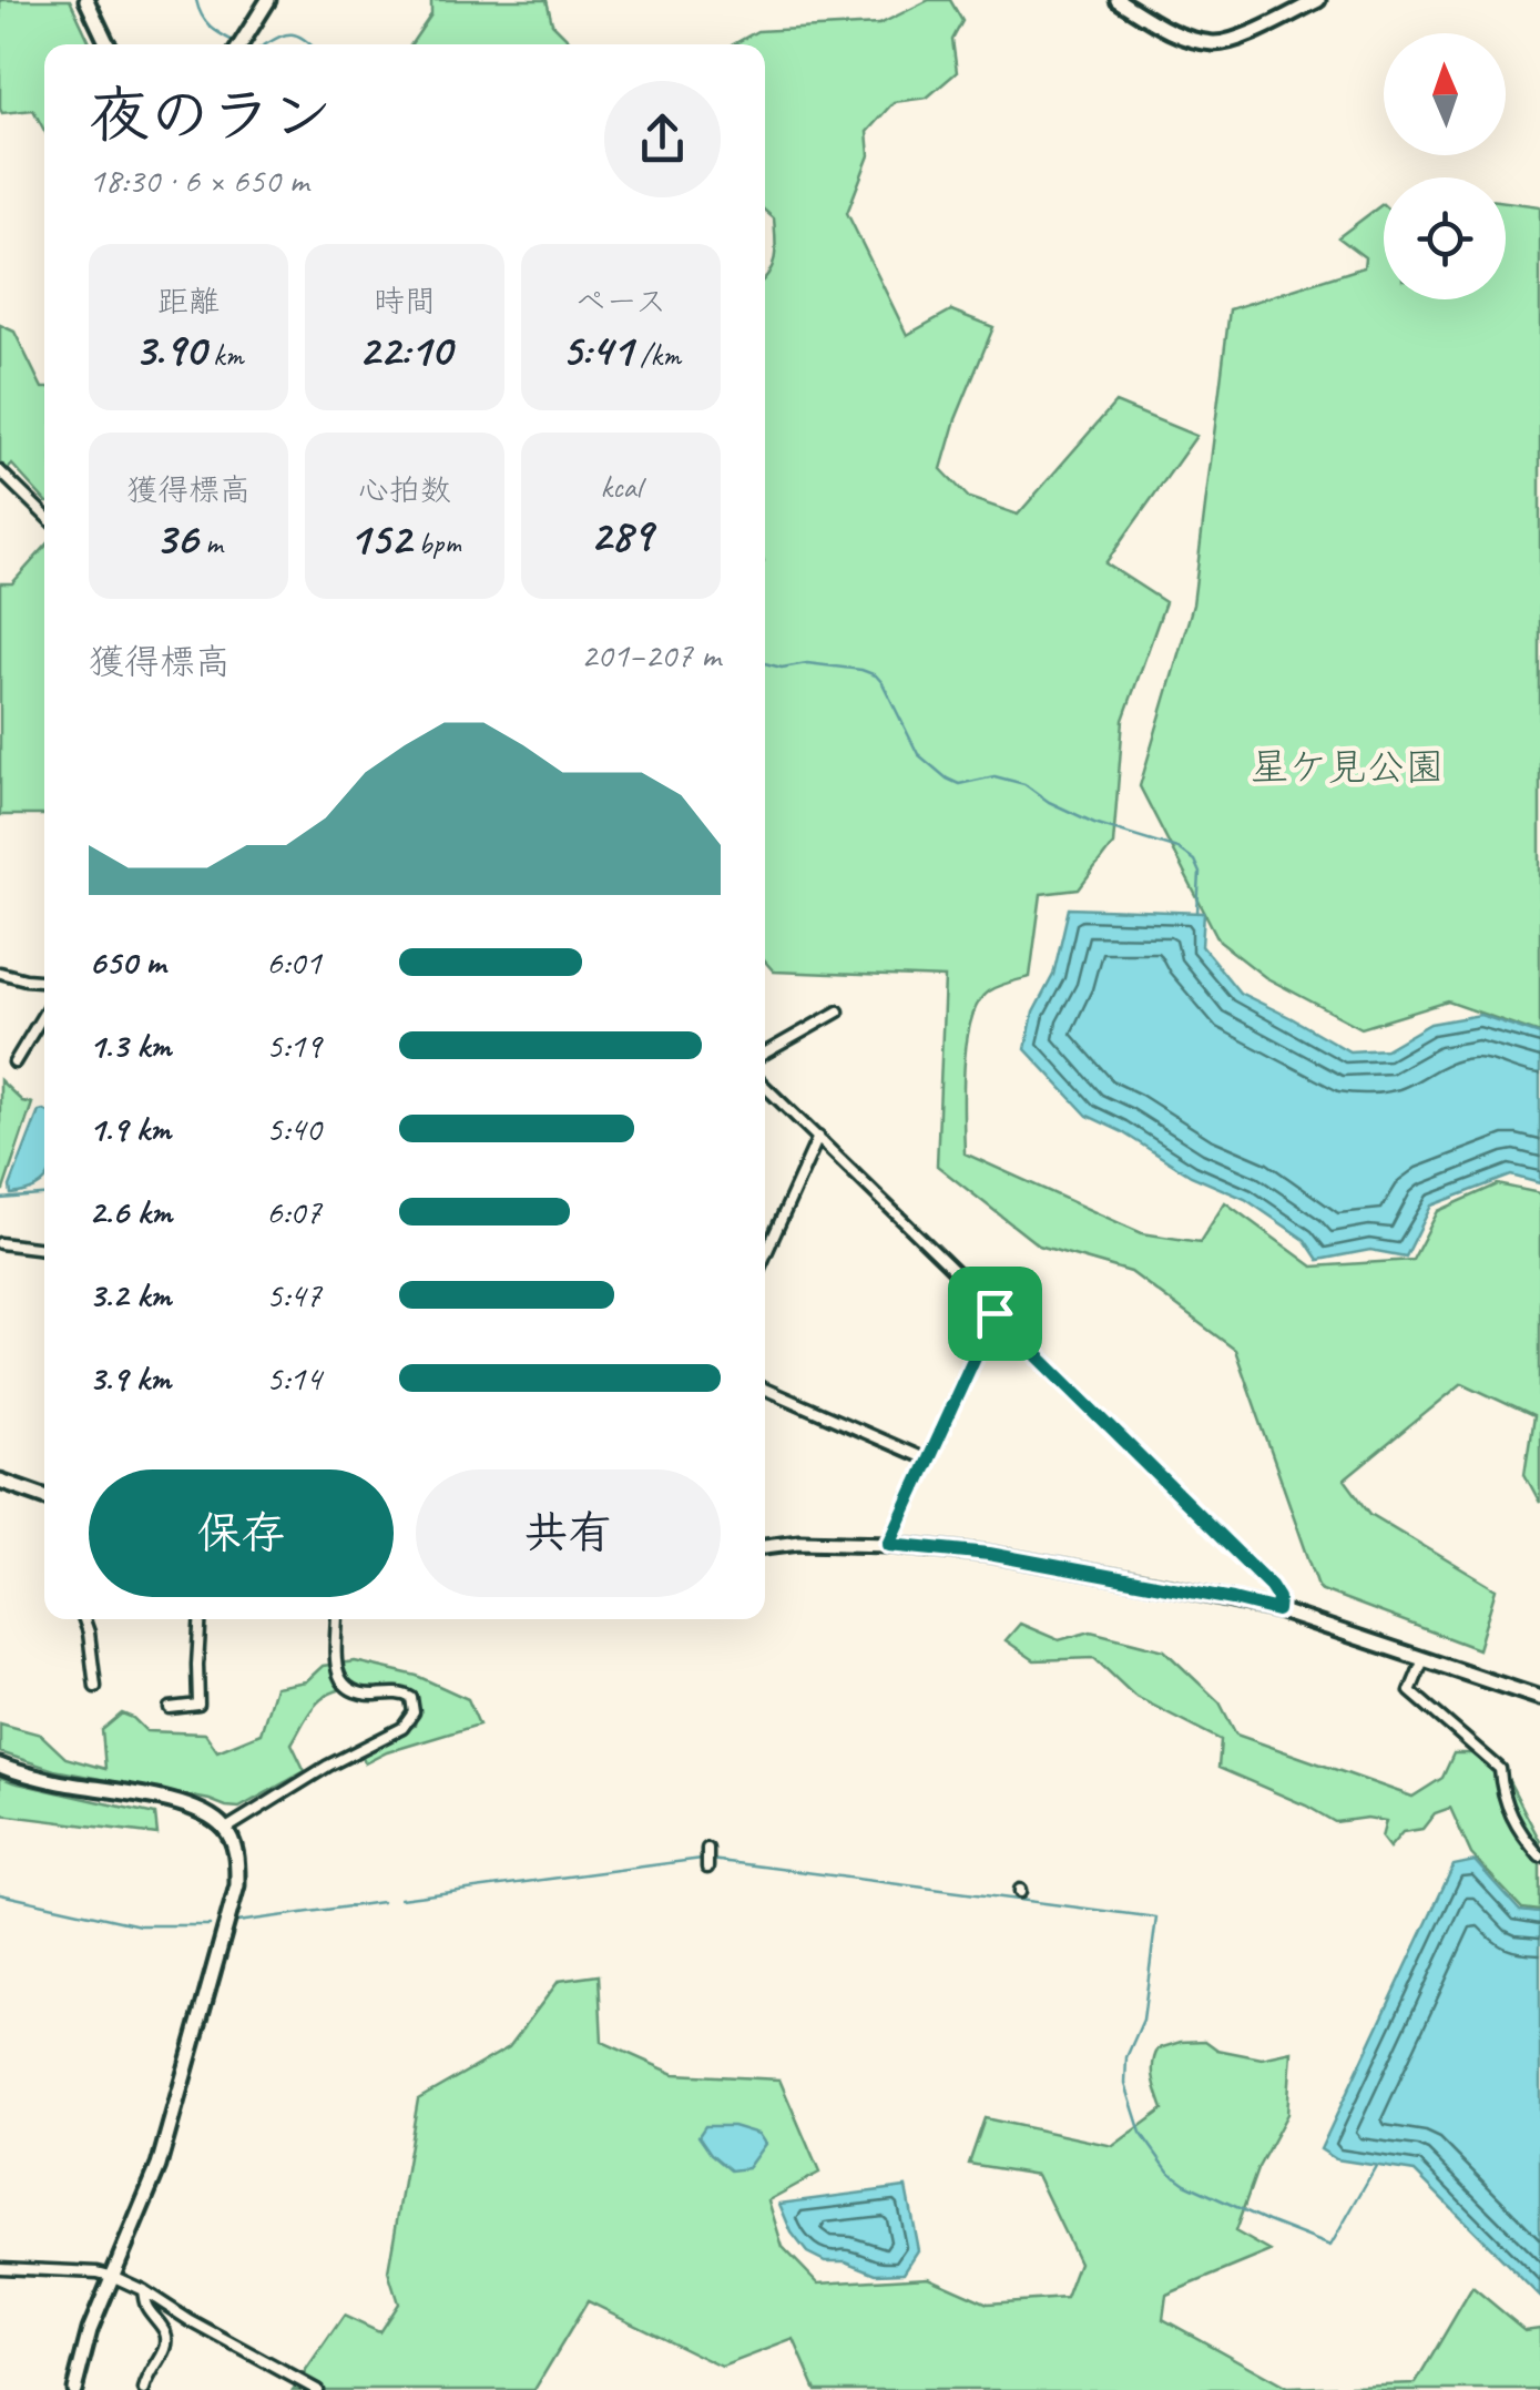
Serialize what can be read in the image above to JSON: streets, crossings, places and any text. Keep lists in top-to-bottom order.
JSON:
{
  "parks": ["星ケ見公園"],
  "north": "top",
  "page": {
    "heading": ["夜のラン", "18:30 · 6 × 650 m"],
    "stats": [
      ["距離", "3.90 km"],
      ["時間", "22:10"],
      ["ペース", "5:41 /km"],
      ["獲得標高", "36 m"],
      ["心拍数", "152 bpm"],
      ["kcal", "289"]
    ],
    "chart": ["獲得標高", "201–207 m"],
    "list": [
      {
        "name": "650 m",
        "note": "6:01"
      },
      {
        "name": "1.3 km",
        "note": "5:19"
      },
      {
        "name": "1.9 km",
        "note": "5:40"
      },
      {
        "name": "2.6 km",
        "note": "6:07"
      },
      {
        "name": "3.2 km",
        "note": "5:47"
      },
      {
        "name": "3.9 km",
        "note": "5:14"
      }
    ],
    "buttons": ["保存", "共有"]
  }
}
